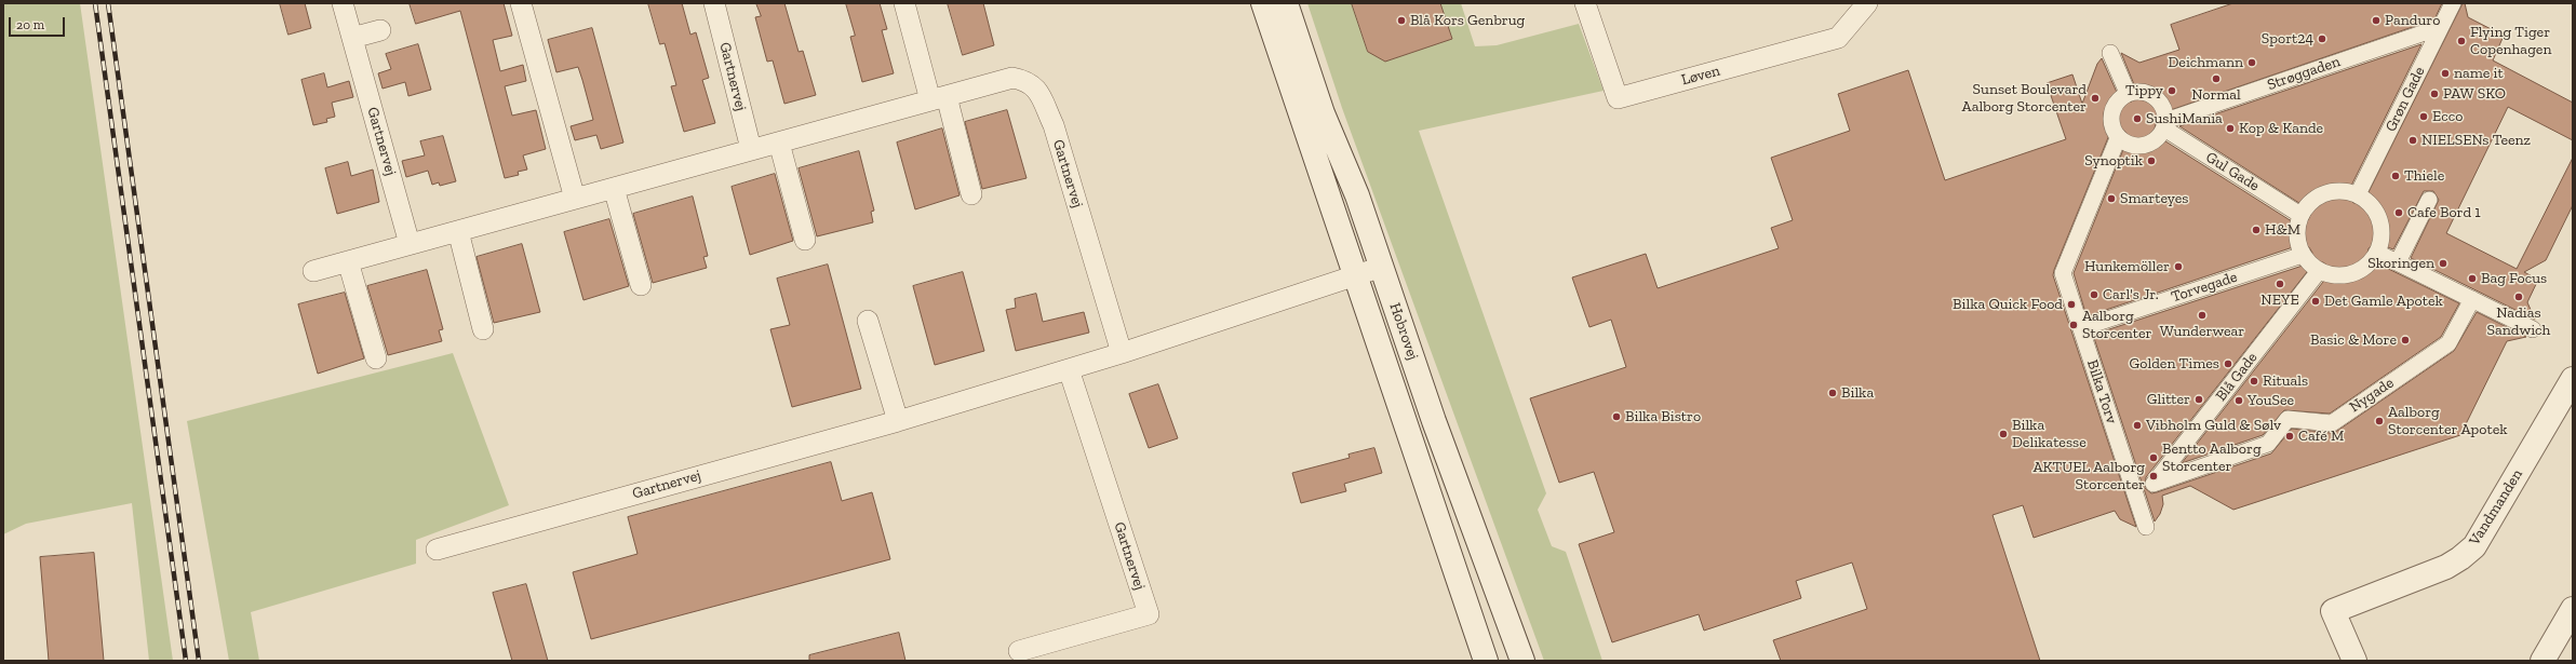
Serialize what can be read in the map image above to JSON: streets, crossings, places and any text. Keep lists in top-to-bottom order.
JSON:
{
  "streets": {
    "main road": ["Hobrovej", "Vandmanden"],
    "street": [
      "Strøggaden",
      "Løven",
      "Gartnervej",
      "Grøn Gade",
      "Gul Gade",
      "Torvegade",
      "Blå Gade",
      "Bilka Torv",
      "Nygade"
    ]
  },
  "crossings": [
    ["Strøggaden", "Grøn Gade"],
    ["Strøggaden", "Gul Gade"],
    ["Strøggaden", "Bilka Torv"],
    ["Gartnervej", "Hobrovej"],
    ["Grøn Gade", "Gul Gade"],
    ["Grøn Gade", "Torvegade"],
    ["Grøn Gade", "Blå Gade"],
    ["Gul Gade", "Torvegade"],
    ["Gul Gade", "Blå Gade"],
    ["Gul Gade", "Bilka Torv"],
    ["Torvegade", "Blå Gade"],
    ["Torvegade", "Bilka Torv"],
    ["Blå Gade", "Nygade"]
  ],
  "places": [
    "Blå Kors Genbrug",
    "Panduro",
    "Sport24",
    "Flying Tiger Copenhagen",
    "Deichmann",
    "name it",
    "Normal",
    "Tippy",
    "PAW SKO",
    "Sunset Boulevard Aalborg Storcenter",
    "Ecco",
    "SushiMania",
    "Kop & Kande",
    "NIELSENs Teenz",
    "Synoptik",
    "Thiele",
    "Smarteyes",
    "Cafe Bord 1",
    "H&M",
    "Skoringen",
    "Hunkemöller",
    "Bag Focus",
    "NEYE",
    "Carl's Jr.",
    "Nadias Sandwich",
    "Det Gamle Apotek",
    "Bilka Quick Food",
    "Wunderwear",
    "Aalborg Storcenter",
    "Basic & More",
    "Golden Times",
    "Rituals",
    "Bilka",
    "Glitter",
    "YouSee",
    "Bilka Bistro",
    "Aalborg Storcenter Apotek",
    "Vibholm Guld & Sølv",
    "Bilka Delikatesse",
    "Café M",
    "Bentto Aalborg Storcenter",
    "AKTUEL Aalborg Storcenter"
  ],
  "scale_bar": "20 m"
}
